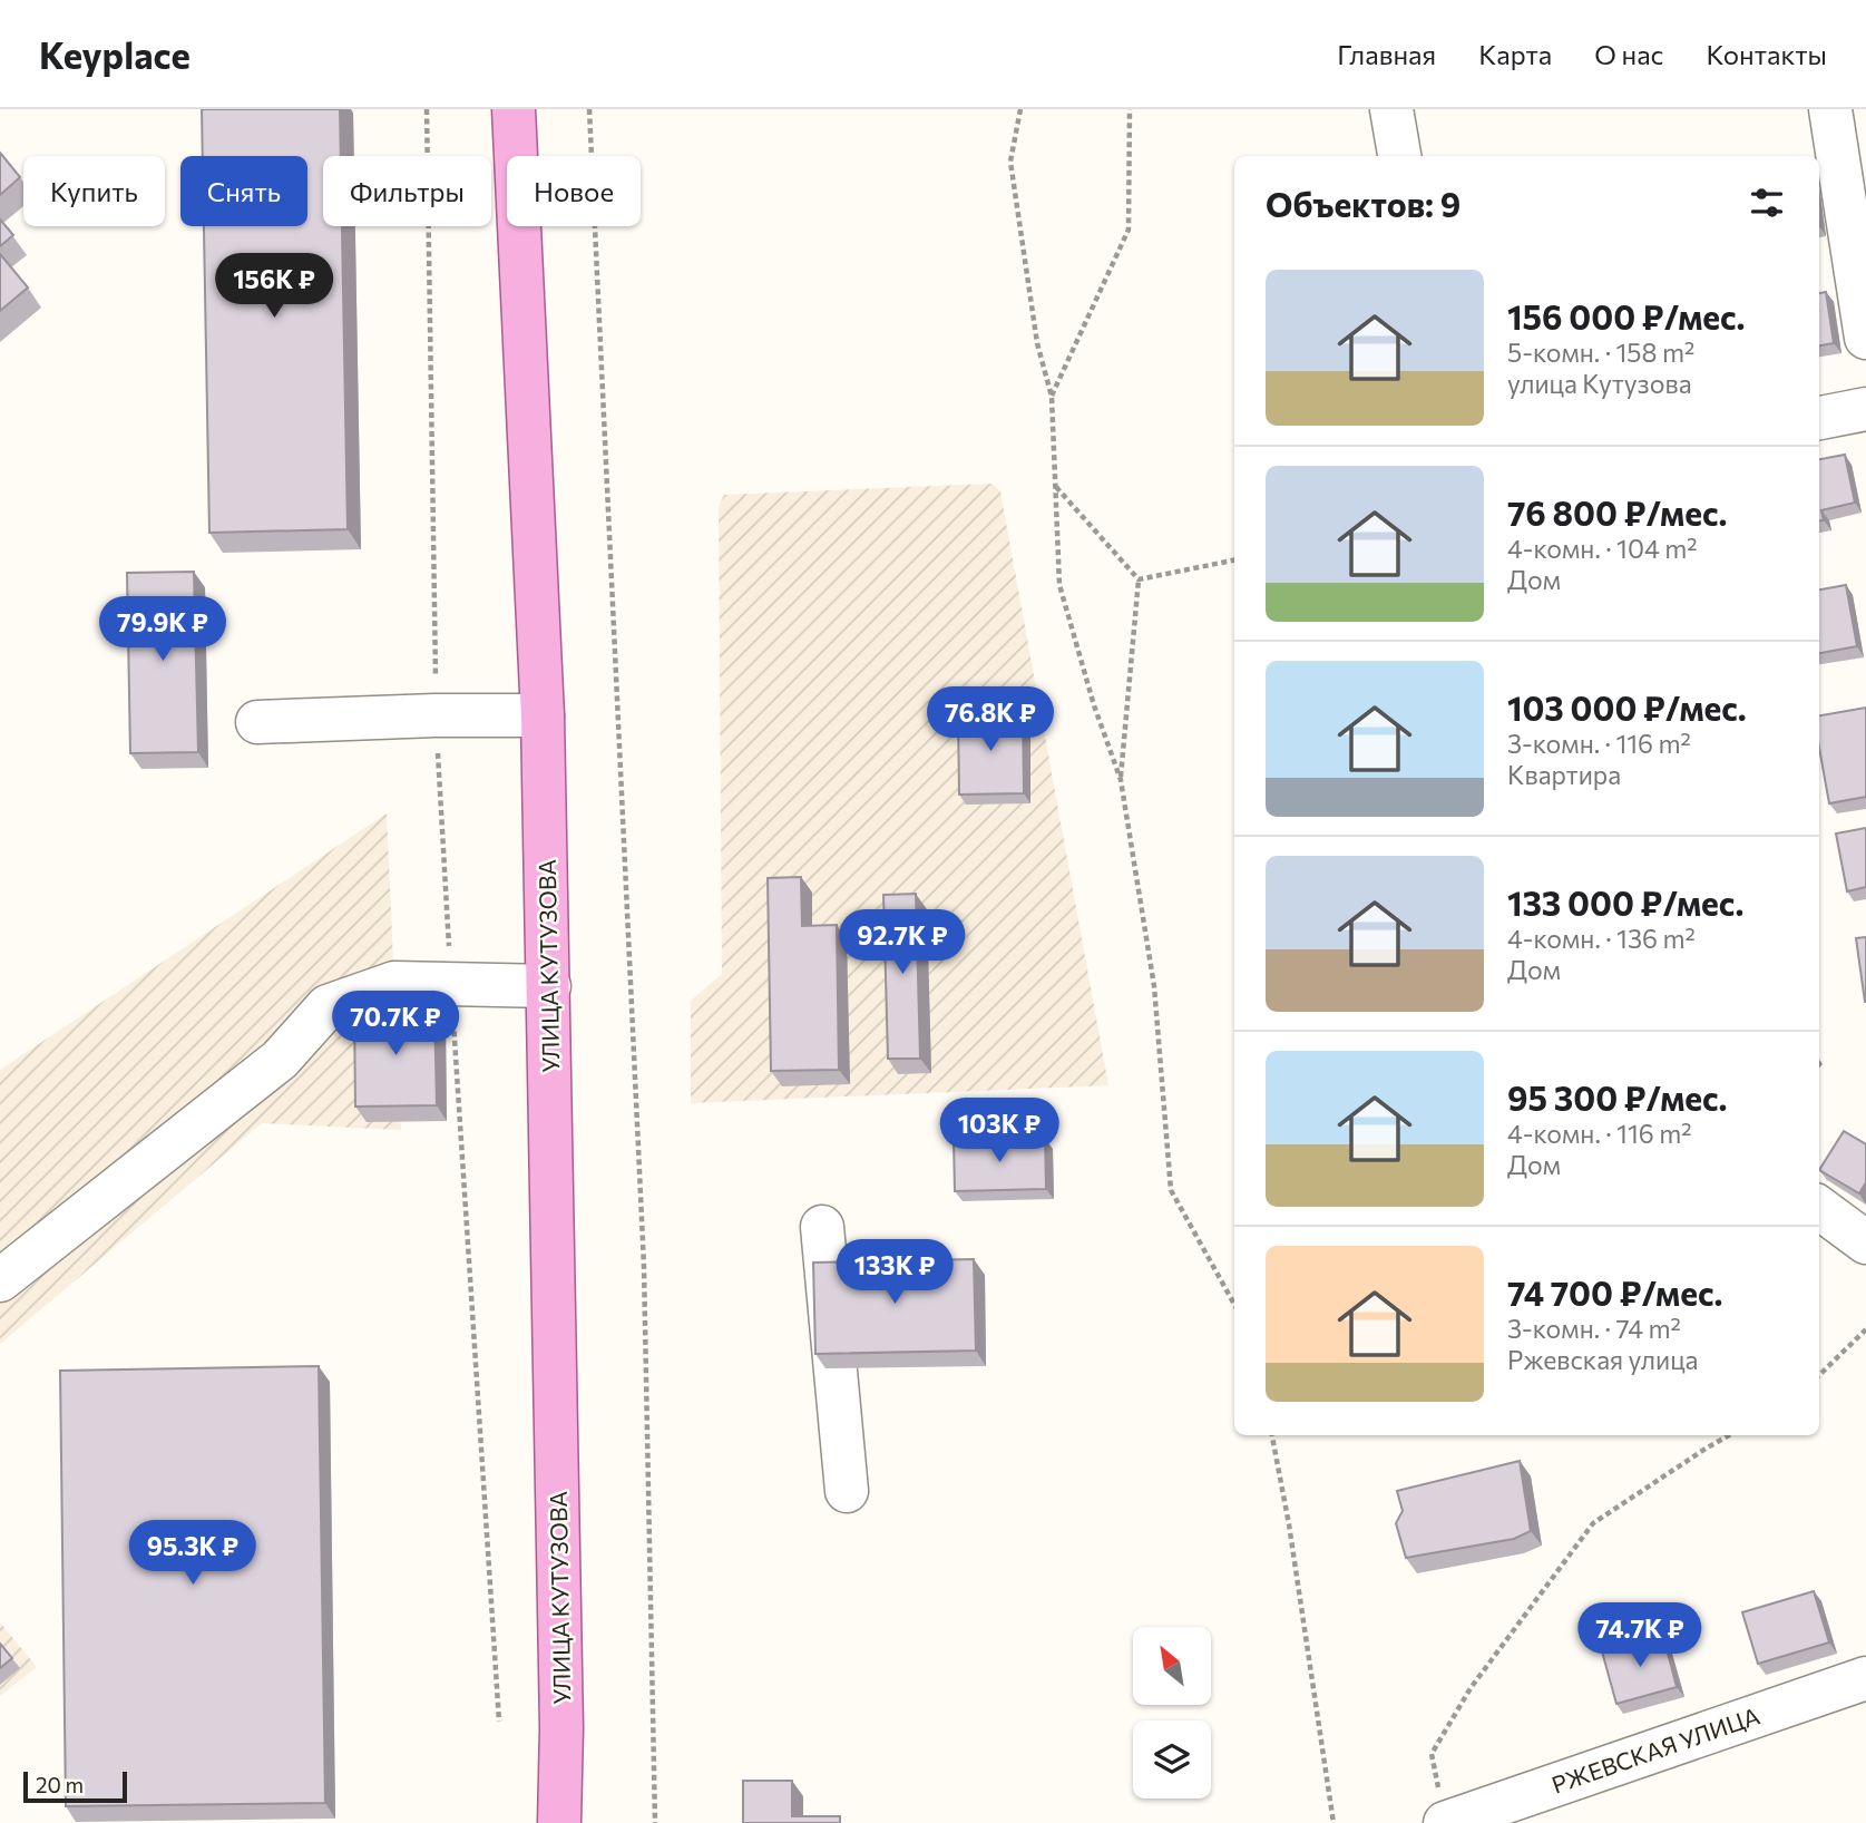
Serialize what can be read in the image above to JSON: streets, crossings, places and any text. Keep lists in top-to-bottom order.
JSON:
{
  "streets": {
    "main road": ["УЛИЦА КУТУЗОВА"],
    "street": ["РЖЕВСКАЯ УЛИЦА"]
  },
  "scale_bar": "20 m",
  "north": "top left",
  "page": {
    "header": "Keyplace",
    "nav": [
      "Главная",
      "Карта",
      "О нас",
      "Контакты"
    ],
    "chip": [
      "Купить",
      "Снять",
      "Фильтры",
      "Новое"
    ],
    "heading": "Объектов: 9",
    "list": [
      {
        "name": "156 000 ₽/мес.",
        "note": "5-комн. · 158 m² · улица Кутузова"
      },
      {
        "name": "76 800 ₽/мес.",
        "note": "4-комн. · 104 m² · Дом"
      },
      {
        "name": "103 000 ₽/мес.",
        "note": "3-комн. · 116 m² · Квартира"
      },
      {
        "name": "133 000 ₽/мес.",
        "note": "4-комн. · 136 m² · Дом"
      },
      {
        "name": "95 300 ₽/мес.",
        "note": "4-комн. · 116 m² · Дом"
      },
      {
        "name": "74 700 ₽/мес.",
        "note": "3-комн. · 74 m² · Ржевская улица"
      }
    ],
    "price": [
      "156K ₽",
      "79.9K ₽",
      "76.8K ₽",
      "92.7K ₽",
      "70.7K ₽",
      "103K ₽",
      "133K ₽",
      "95.3K ₽",
      "74.7K ₽"
    ],
    "scale": "20 m"
  }
}
